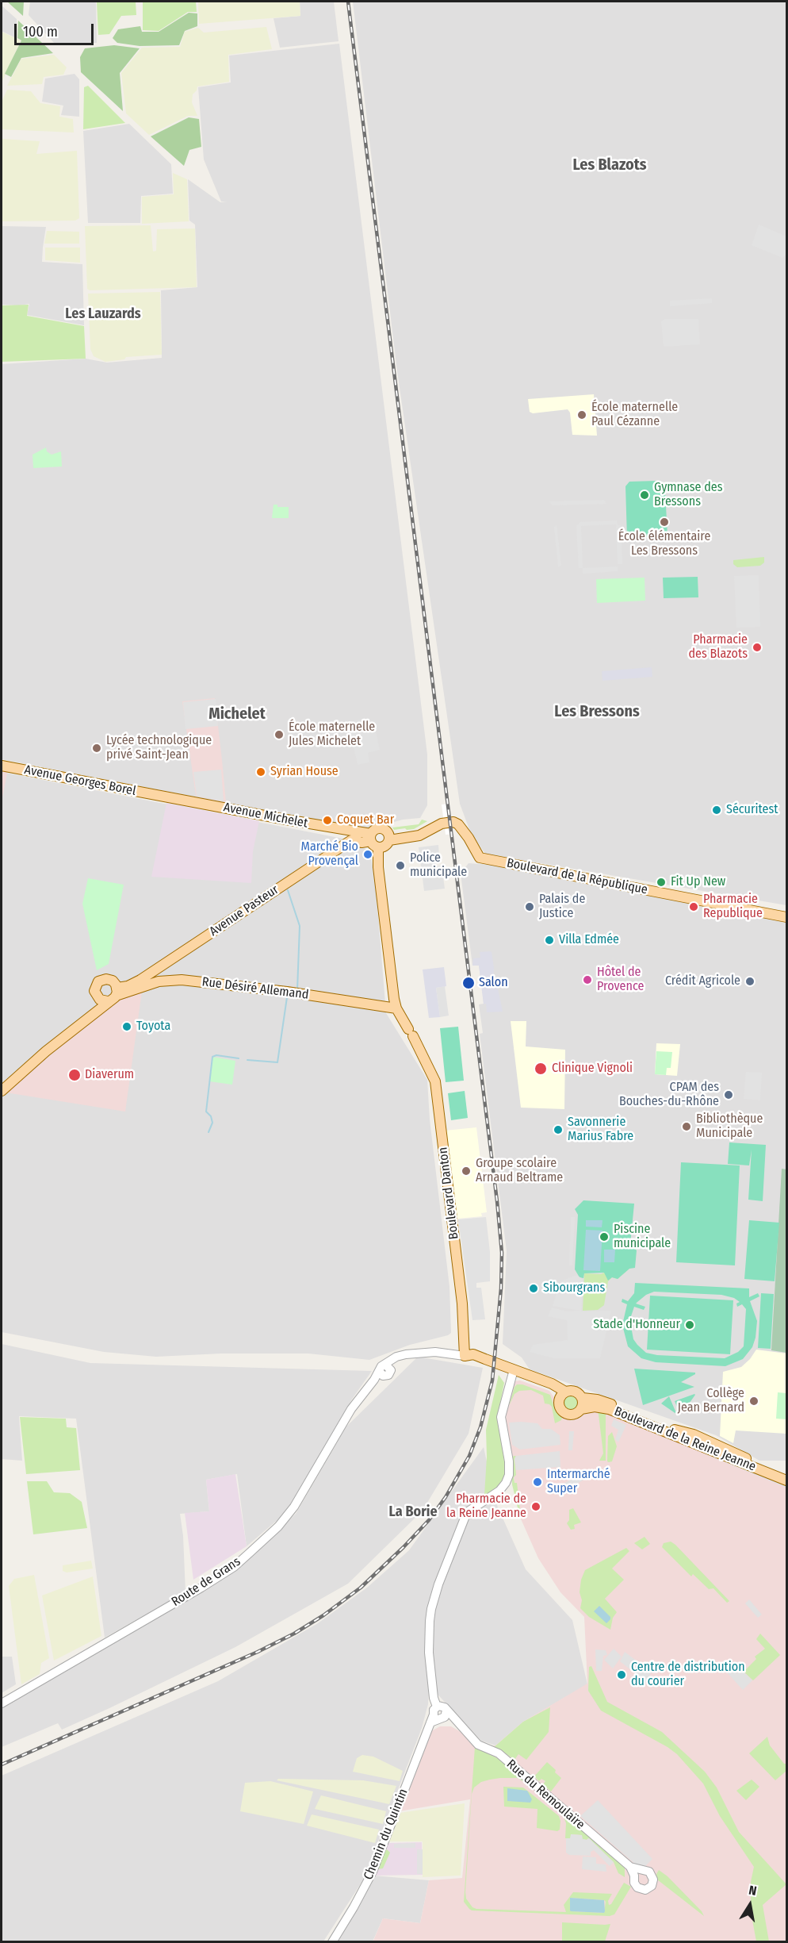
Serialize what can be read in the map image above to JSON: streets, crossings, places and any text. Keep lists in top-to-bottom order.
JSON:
{
  "streets": {
    "main road": [
      "Avenue Georges Borel",
      "Avenue Michelet",
      "Boulevard de la République",
      "Avenue Pasteur",
      "Rue Désiré Allemand",
      "Boulevard Danton",
      "Boulevard de la Reine Jeanne",
      "Route de Grans"
    ],
    "street": ["Rue du Remoulaïre", "Chemin du Quintin"]
  },
  "crossings": [
    ["Avenue Georges Borel", "Avenue Michelet"],
    ["Avenue Michelet", "Boulevard de la République"],
    ["Avenue Michelet", "Avenue Pasteur"],
    ["Avenue Michelet", "Boulevard Danton"],
    ["Boulevard de la République", "Avenue Pasteur"],
    ["Boulevard de la République", "Boulevard Danton"],
    ["Avenue Pasteur", "Rue Désiré Allemand"],
    ["Avenue Pasteur", "Boulevard Danton"],
    ["Rue Désiré Allemand", "Boulevard Danton"],
    ["Boulevard Danton", "Route de Grans"],
    ["Rue du Remoulaïre", "Chemin du Quintin"]
  ],
  "districts": [
    "Les Blazots",
    "Les Lauzards",
    "Les Bressons",
    "Michelet",
    "La Borie"
  ],
  "places": [
    "École maternelle Paul Cézanne",
    "Gymnase des Bressons",
    "École élémentaire Les Bressons",
    "Pharmacie des Blazots",
    "École maternelle Jules Michelet",
    "Lycée technologique privé Saint-Jean",
    "Syrian House",
    "Sécuritest",
    "Coquet Bar",
    "Marché Bio Provençal",
    "Police municipale",
    "Fit Up New",
    "Palais de Justice",
    "Pharmacie Republique",
    "Villa Edmée",
    "Hôtel de Provence",
    "Crédit Agricole",
    "Salon",
    "Toyota",
    "Clinique Vignoli",
    "Diaverum",
    "CPAM des Bouches-du-Rhône",
    "Bibliothèque Municipale",
    "Savonnerie Marius Fabre",
    "Groupe scolaire Arnaud Beltrame",
    "Piscine municipale",
    "Sibourgrans",
    "Stade d'Honneur",
    "Collège Jean Bernard",
    "Intermarché Super",
    "Pharmacie de la Reine Jeanne",
    "Centre de distribution du courier"
  ],
  "scale_bar": "100 m",
  "north": "top"
}
